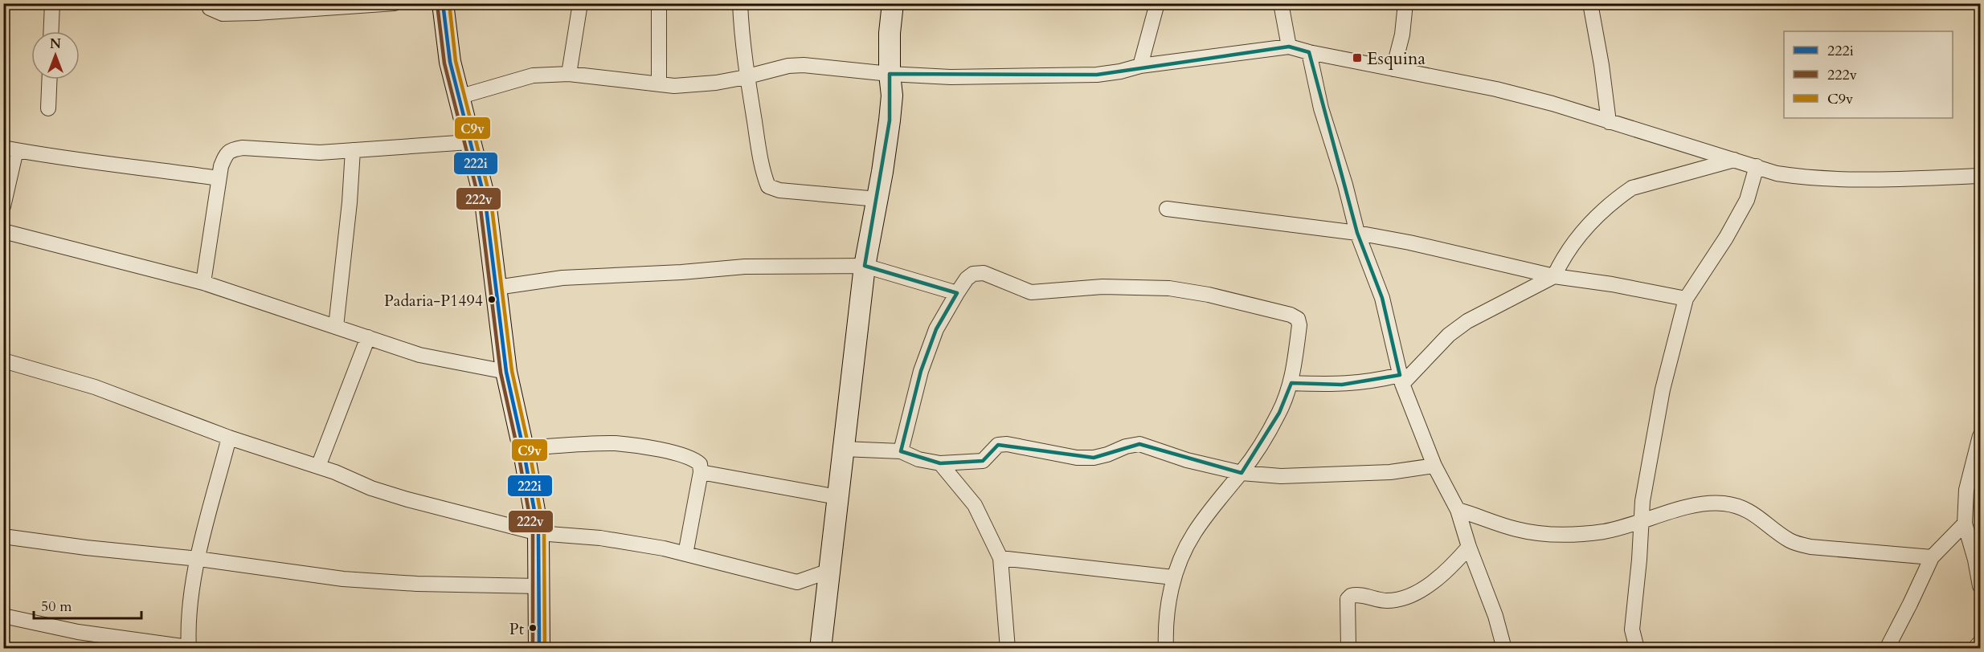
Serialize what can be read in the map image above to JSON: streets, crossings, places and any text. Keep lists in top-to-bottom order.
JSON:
{
  "places": {
    "transit": ["Esquina"],
    "other": ["Padaria-P1494", "Pt"]
  },
  "lines": ["transit line 222i", "transit line C9v", "transit line 222v"],
  "legend": ["222i", "222v", "C9v"],
  "scale_bar": "50 m",
  "north": "top"
}
